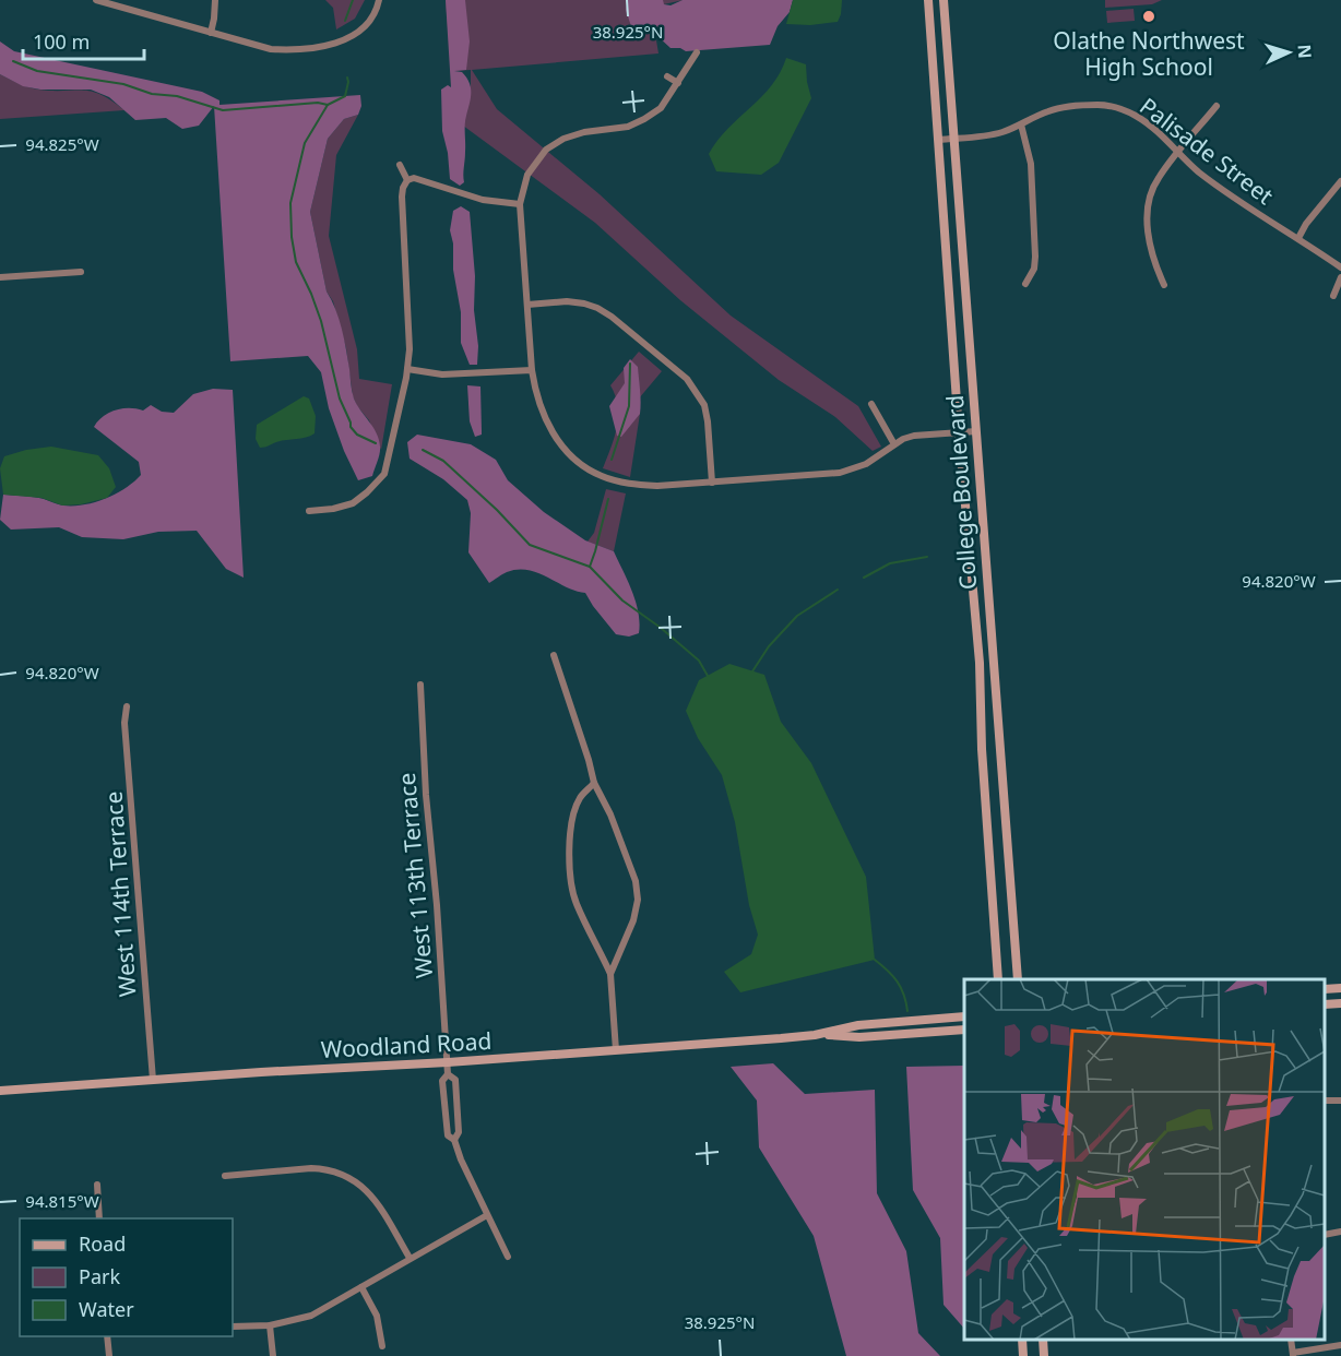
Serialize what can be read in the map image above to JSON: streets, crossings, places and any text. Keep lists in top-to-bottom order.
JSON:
{
  "streets": {
    "main road": ["College Boulevard", "Woodland Road"],
    "street": ["Palisade Street", "West 113th Terrace", "West 114th Terrace"]
  },
  "crossings": [
    ["Palisade Street", "College Boulevard"],
    ["West 113th Terrace", "Woodland Road"],
    ["West 114th Terrace", "Woodland Road"]
  ],
  "places": ["Olathe Northwest High School"],
  "legend": ["Road", "Park", "Water"],
  "scale_bar": "100 m",
  "north": "right",
  "coordinates": [
    "38.925°N",
    "94.825°W",
    "94.820°W",
    "94.815°W"
  ]
}
